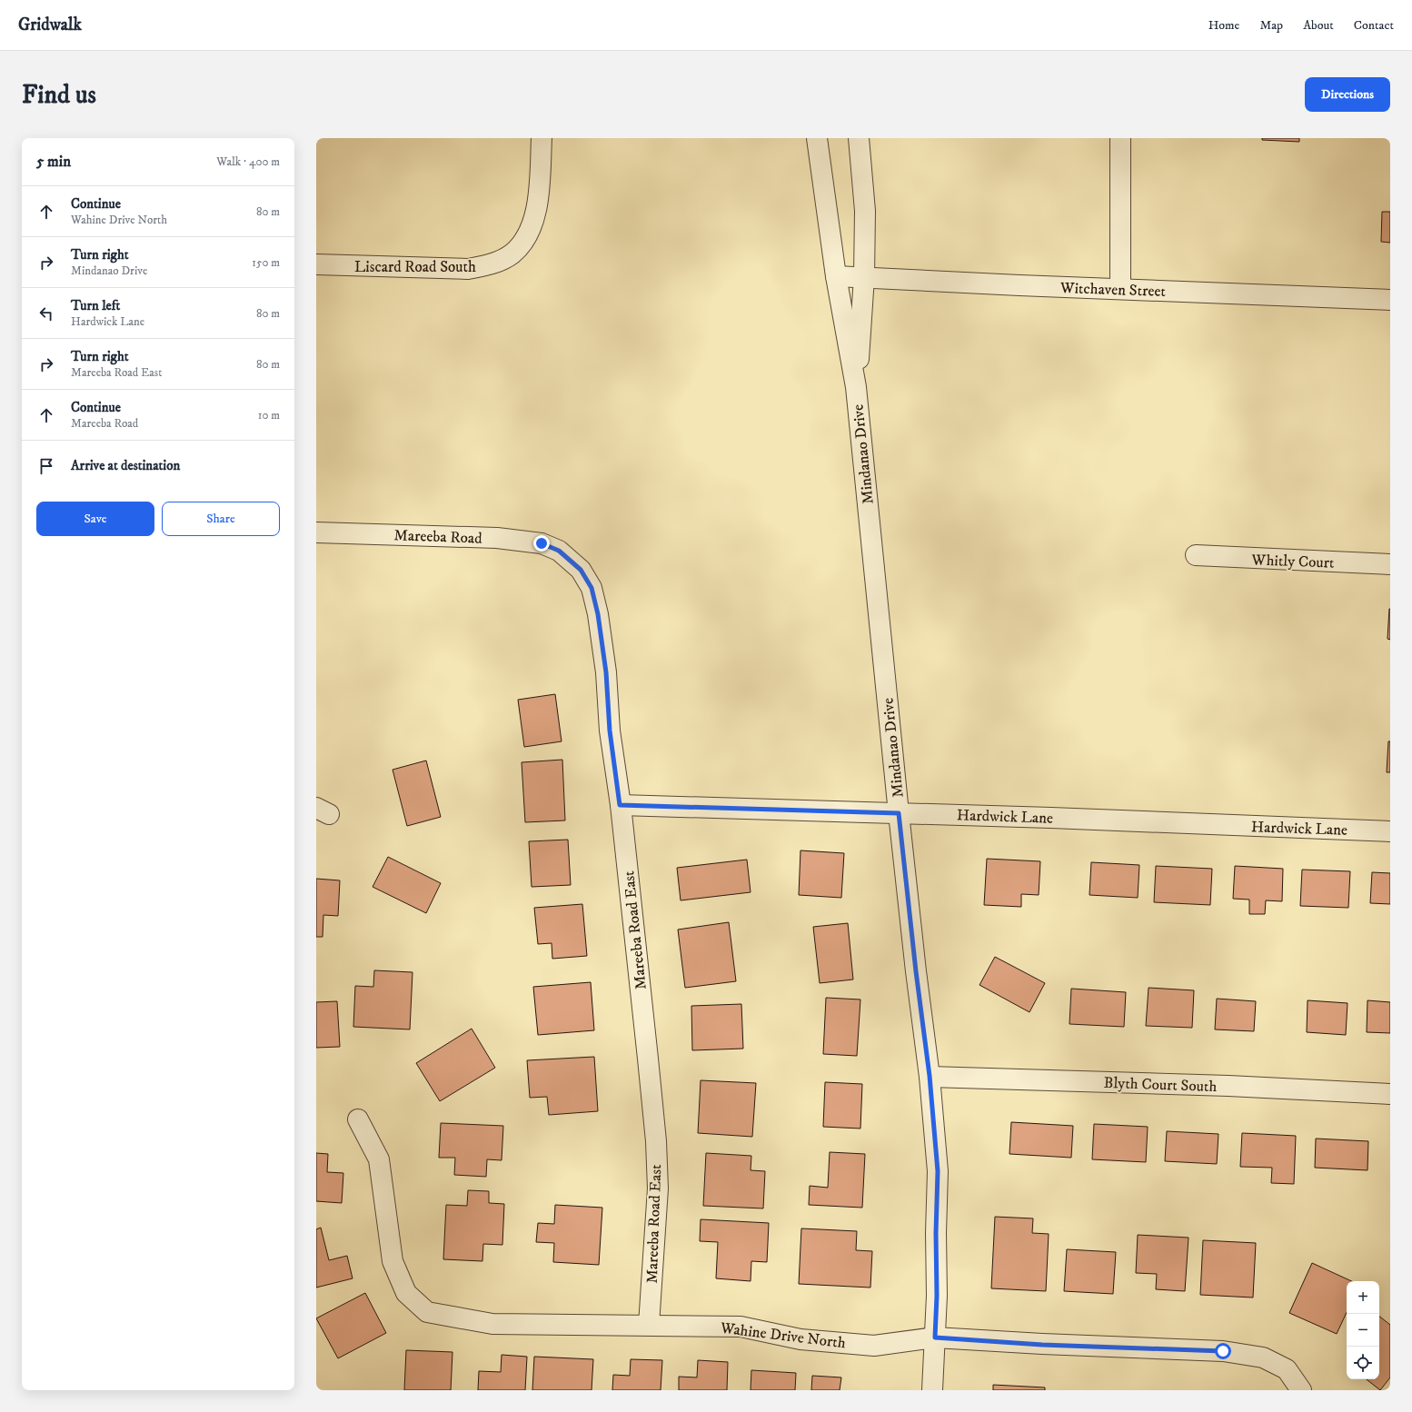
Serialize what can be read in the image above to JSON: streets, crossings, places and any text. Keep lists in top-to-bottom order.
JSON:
{
  "streets": {
    "street": [
      "Liscard Road South",
      "Witchaven Street",
      "Mindanao Drive",
      "Mareeba Road",
      "Whitly Court",
      "Hardwick Lane",
      "Mareeba Road East",
      "Blyth Court South",
      "Wahine Drive North"
    ]
  },
  "crossings": [
    ["Witchaven Street", "Mindanao Drive"],
    ["Mindanao Drive", "Hardwick Lane"],
    ["Mindanao Drive", "Blyth Court South"],
    ["Mindanao Drive", "Wahine Drive North"],
    ["Mareeba Road", "Mareeba Road East"],
    ["Hardwick Lane", "Mareeba Road East"],
    ["Mareeba Road East", "Wahine Drive North"]
  ],
  "page": {
    "header": "Gridwalk",
    "nav": [
      "Home",
      "Map",
      "About",
      "Contact"
    ],
    "buttons": [
      "Directions",
      ["Save", "Share"]
    ],
    "title": "Find us",
    "heading": ["5 min", "Walk · 400 m"],
    "list": [
      ["Continue", "Wahine Drive North", "80 m"],
      ["Turn right", "Mindanao Drive", "150 m"],
      ["Turn left", "Hardwick Lane", "80 m"],
      ["Turn right", "Mareeba Road East", "80 m"],
      ["Continue", "Mareeba Road", "10 m"],
      "Arrive at destination"
    ],
    "map_buttons": ["+", "−"]
  }
}
